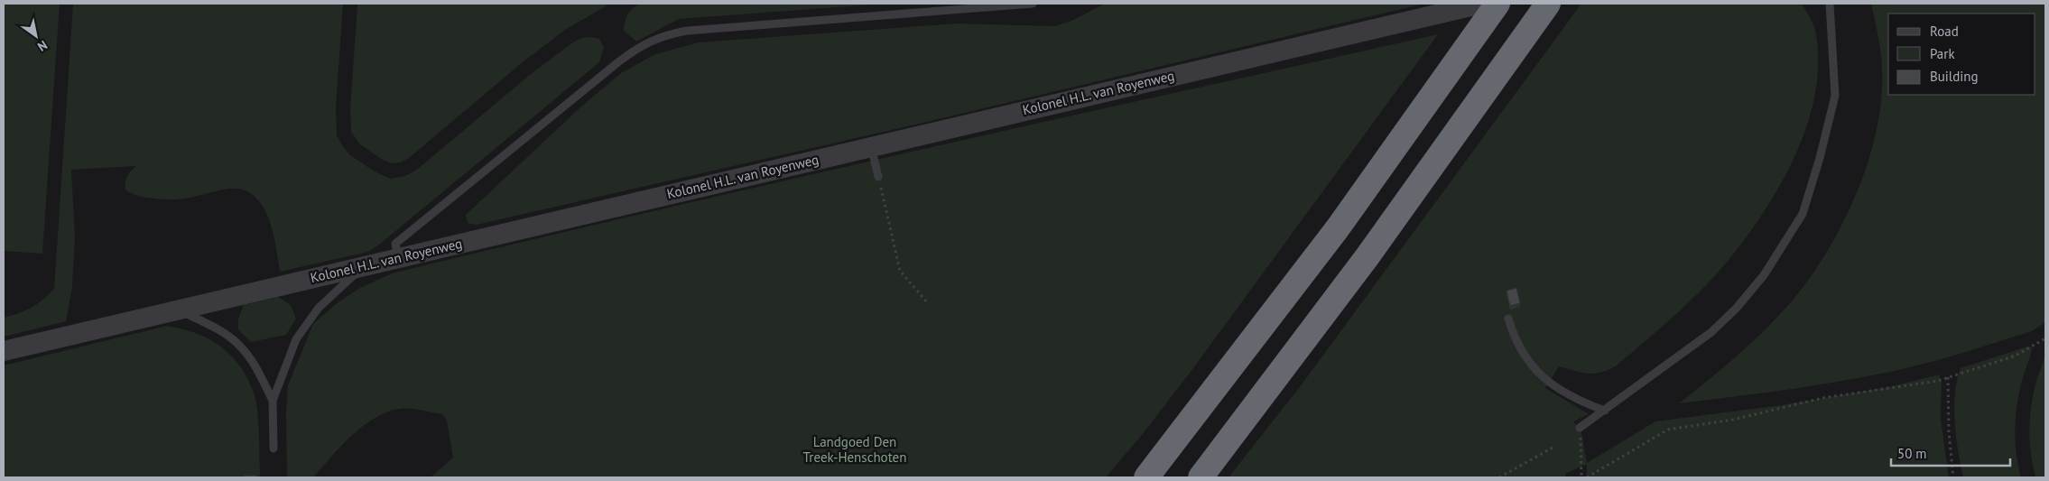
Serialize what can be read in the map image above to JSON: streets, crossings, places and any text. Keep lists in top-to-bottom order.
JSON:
{
  "streets": {
    "street": ["Kolonel H.L. van Royenweg"]
  },
  "parks": ["Landgoed Den Treek-Henschoten"],
  "legend": ["Road", "Park", "Building"],
  "scale_bar": "50 m",
  "north": "bottom right"
}
